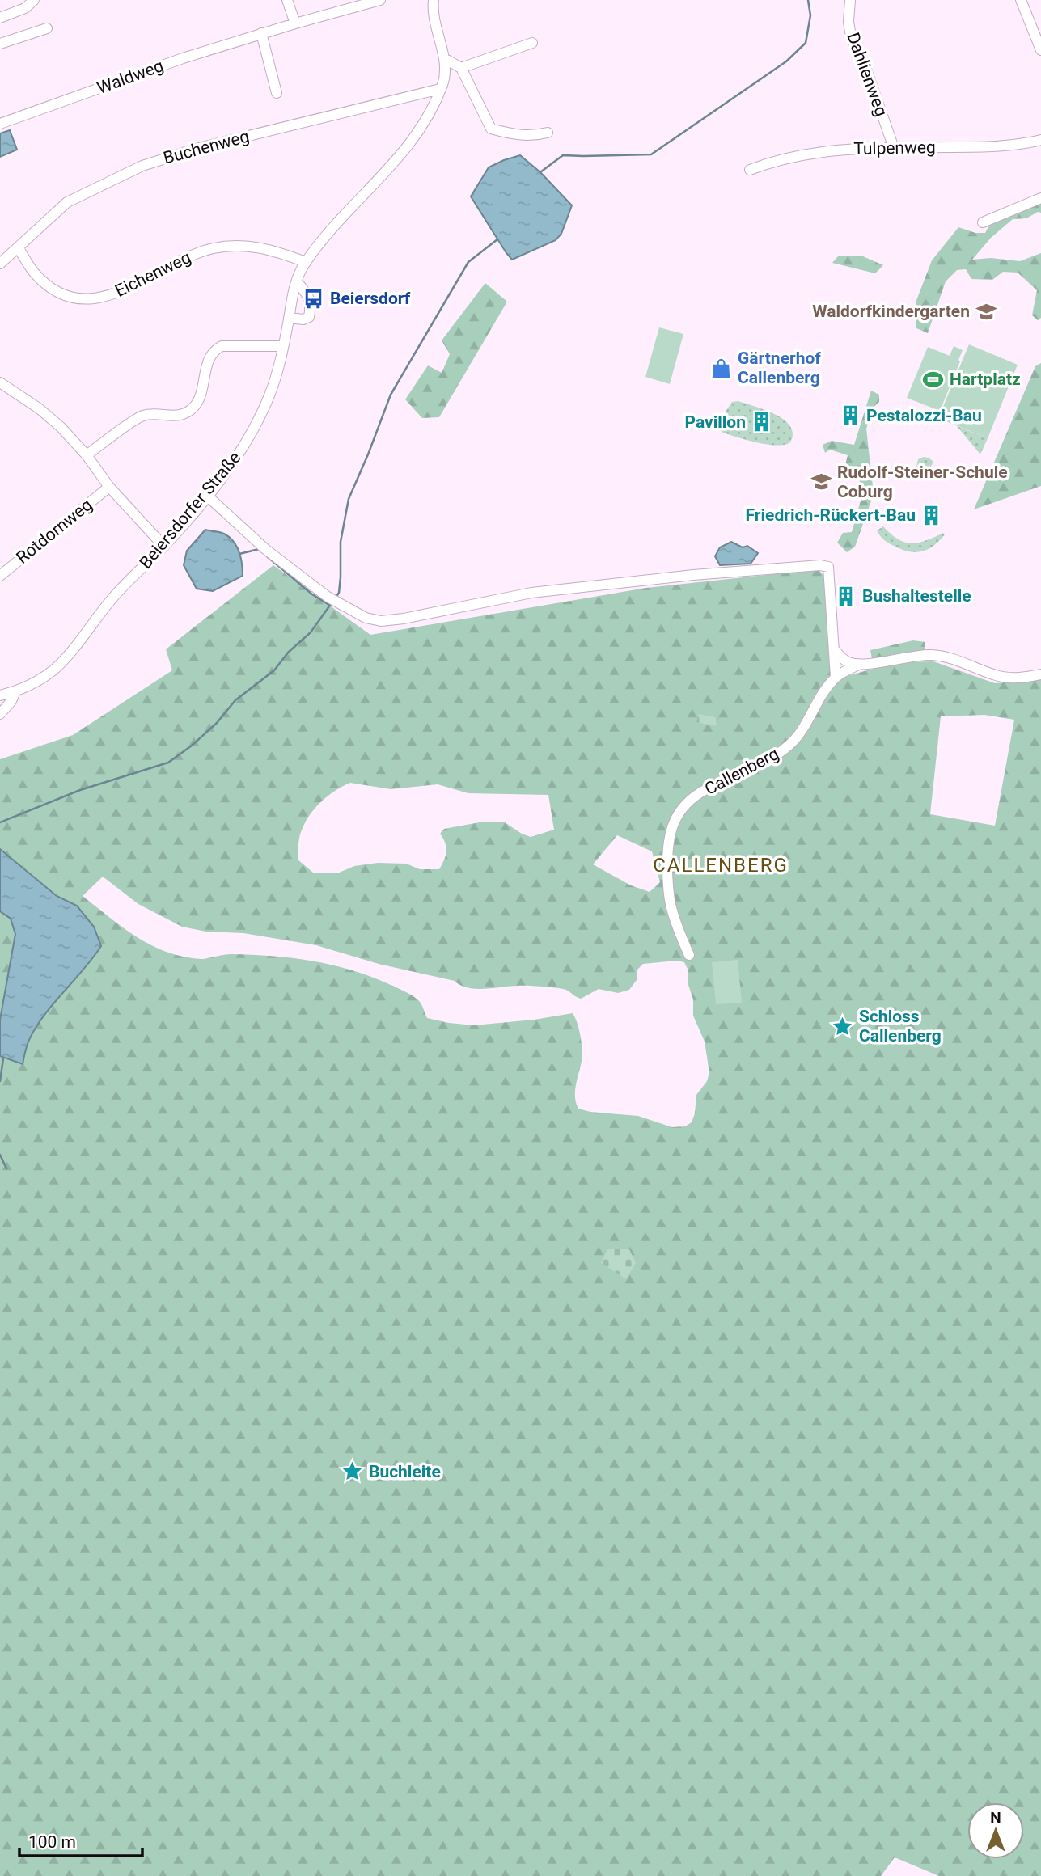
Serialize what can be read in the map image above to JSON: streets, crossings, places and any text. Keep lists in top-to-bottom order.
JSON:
{
  "streets": {
    "street": [
      "Dahlienweg",
      "Waldweg",
      "Buchenweg",
      "Tulpenweg",
      "Eichenweg",
      "Beiersdorfer Straße",
      "Rotdornweg",
      "Callenberg"
    ]
  },
  "crossings": [
    ["Dahlienweg", "Tulpenweg"],
    ["Buchenweg", "Eichenweg"],
    ["Buchenweg", "Beiersdorfer Straße"],
    ["Eichenweg", "Beiersdorfer Straße"]
  ],
  "districts": ["CALLENBERG"],
  "places": {
    "bus stop": ["Beiersdorf"],
    "school or university": ["Waldorfkindergarten", "Rudolf-Steiner-Schule Coburg"],
    "shop": ["Gärtnerhof Callenberg"],
    "sports": ["Hartplatz"],
    "building": [
      "Pestalozzi-Bau",
      "Pavillon",
      "Friedrich-Rückert-Bau",
      "Bushaltestelle"
    ],
    "place": ["Schloss Callenberg", "Buchleite"]
  },
  "scale_bar": "100 m",
  "north": "top"
}
